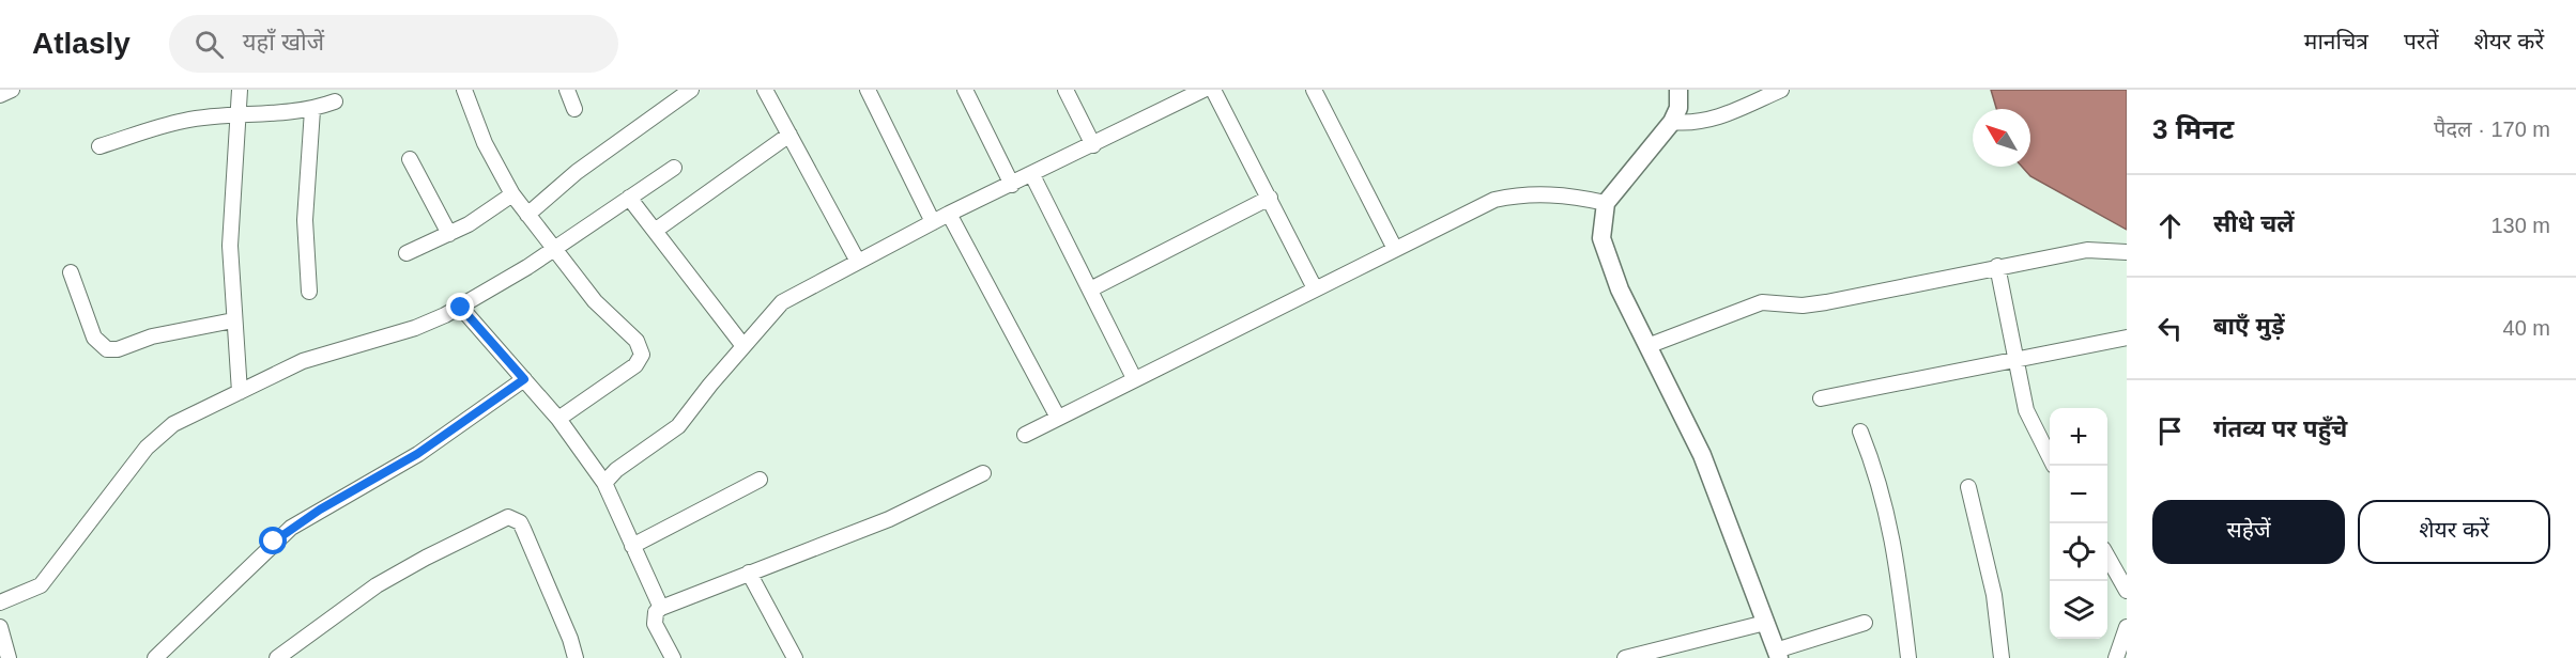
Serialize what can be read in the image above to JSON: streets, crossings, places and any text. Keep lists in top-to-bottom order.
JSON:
{
  "north": "top left",
  "page": {
    "header": "Atlasly",
    "search": "यहाँ खोजें",
    "nav": ["मानचित्र", "परतें", "शेयर करें"],
    "heading": ["3 मिनट", "पैदल · 170 m"],
    "list": [
      ["सीधे चलें", "130 m"],
      ["बाएँ मुड़ें", "40 m"],
      "गंतव्य पर पहुँचे"
    ],
    "map_buttons": ["+", "−"],
    "buttons": ["सहेजें", "शेयर करें"]
  }
}
